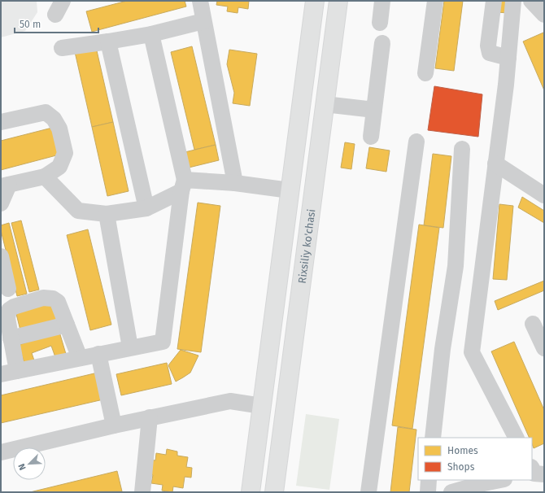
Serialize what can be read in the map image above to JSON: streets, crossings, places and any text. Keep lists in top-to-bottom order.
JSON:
{
  "streets": {
    "main road": ["Rixsiliy ko'chasi"]
  },
  "legend": ["Homes", "Shops"],
  "scale_bar": "50 m",
  "north": "bottom left"
}
